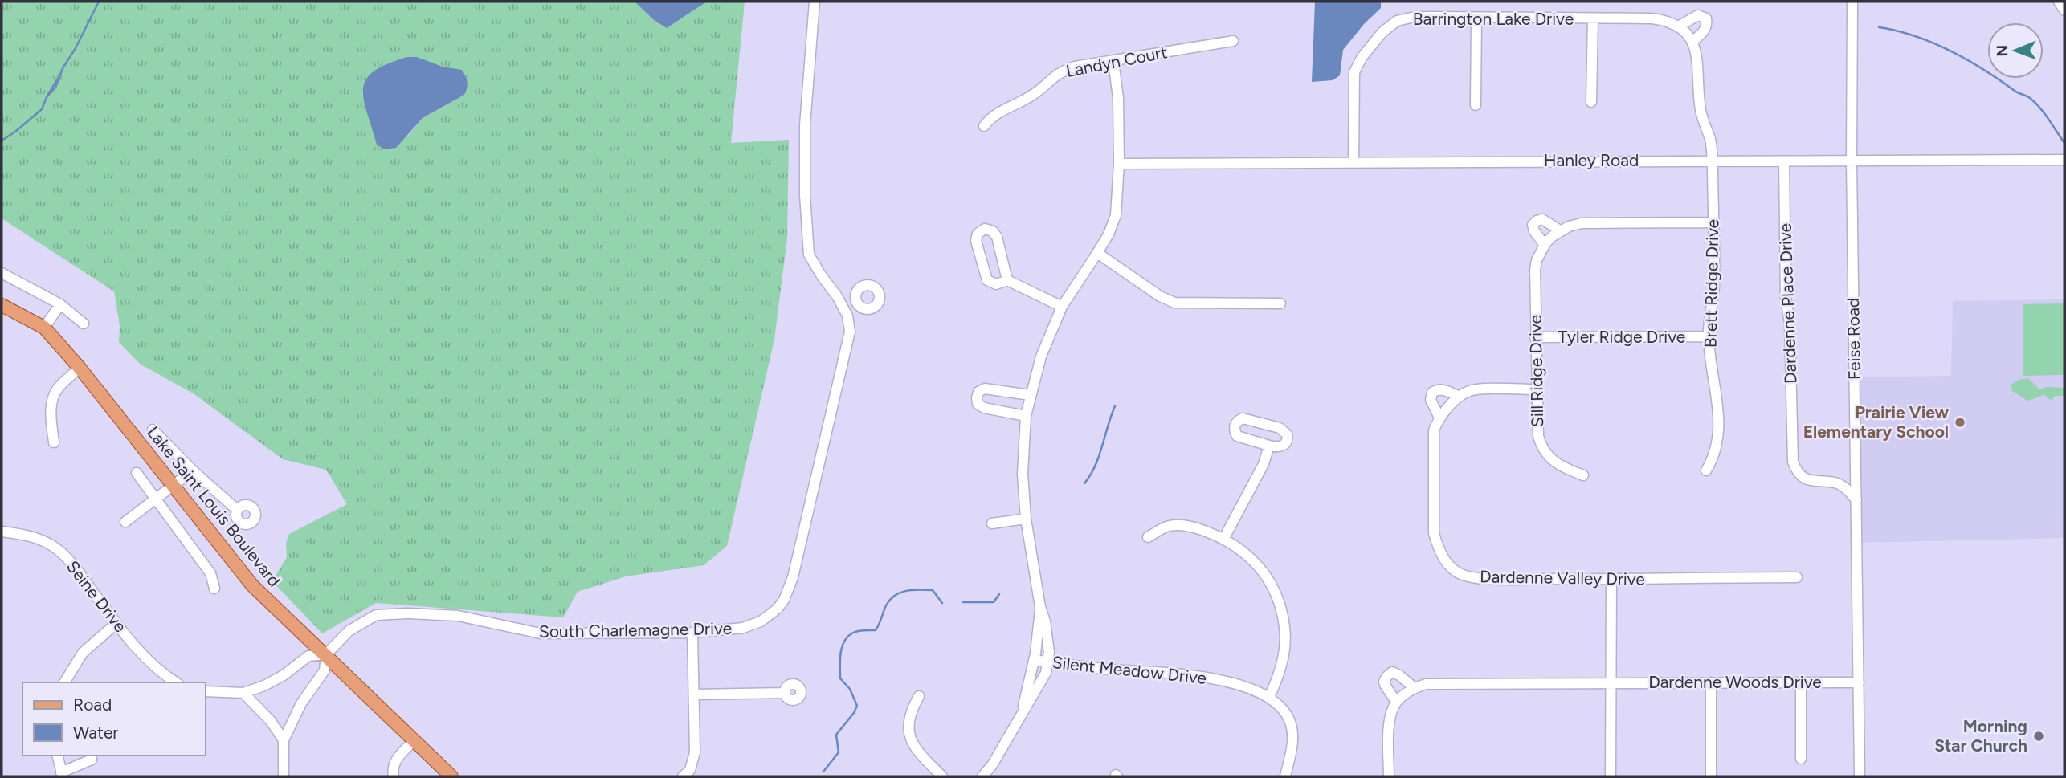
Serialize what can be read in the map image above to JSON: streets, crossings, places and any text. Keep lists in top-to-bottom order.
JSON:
{
  "streets": {
    "main road": ["Lake Saint Louis Boulevard"],
    "street": [
      "Barrington Lake Drive",
      "Landyn Court",
      "Hanley Road",
      "Brett Ridge Drive",
      "Dardenne Place Drive",
      "Tyler Ridge Drive",
      "Feise Road",
      "Sill Ridge Drive",
      "Dardenne Valley Drive",
      "Seine Drive",
      "South Charlemagne Drive",
      "Silent Meadow Drive",
      "Dardenne Woods Drive"
    ]
  },
  "crossings": [
    ["Barrington Lake Drive", "Hanley Road"],
    ["Hanley Road", "Brett Ridge Drive"],
    ["Hanley Road", "Dardenne Place Drive"],
    ["Hanley Road", "Feise Road"],
    ["Brett Ridge Drive", "Tyler Ridge Drive"],
    ["Brett Ridge Drive", "Sill Ridge Drive"],
    ["Tyler Ridge Drive", "Sill Ridge Drive"],
    ["Feise Road", "Dardenne Woods Drive"],
    ["Sill Ridge Drive", "Dardenne Valley Drive"],
    ["Lake Saint Louis Boulevard", "South Charlemagne Drive"]
  ],
  "places": ["Prairie View Elementary School", "Morning Star Church"],
  "legend": ["Road", "Water"],
  "north": "left"
}
